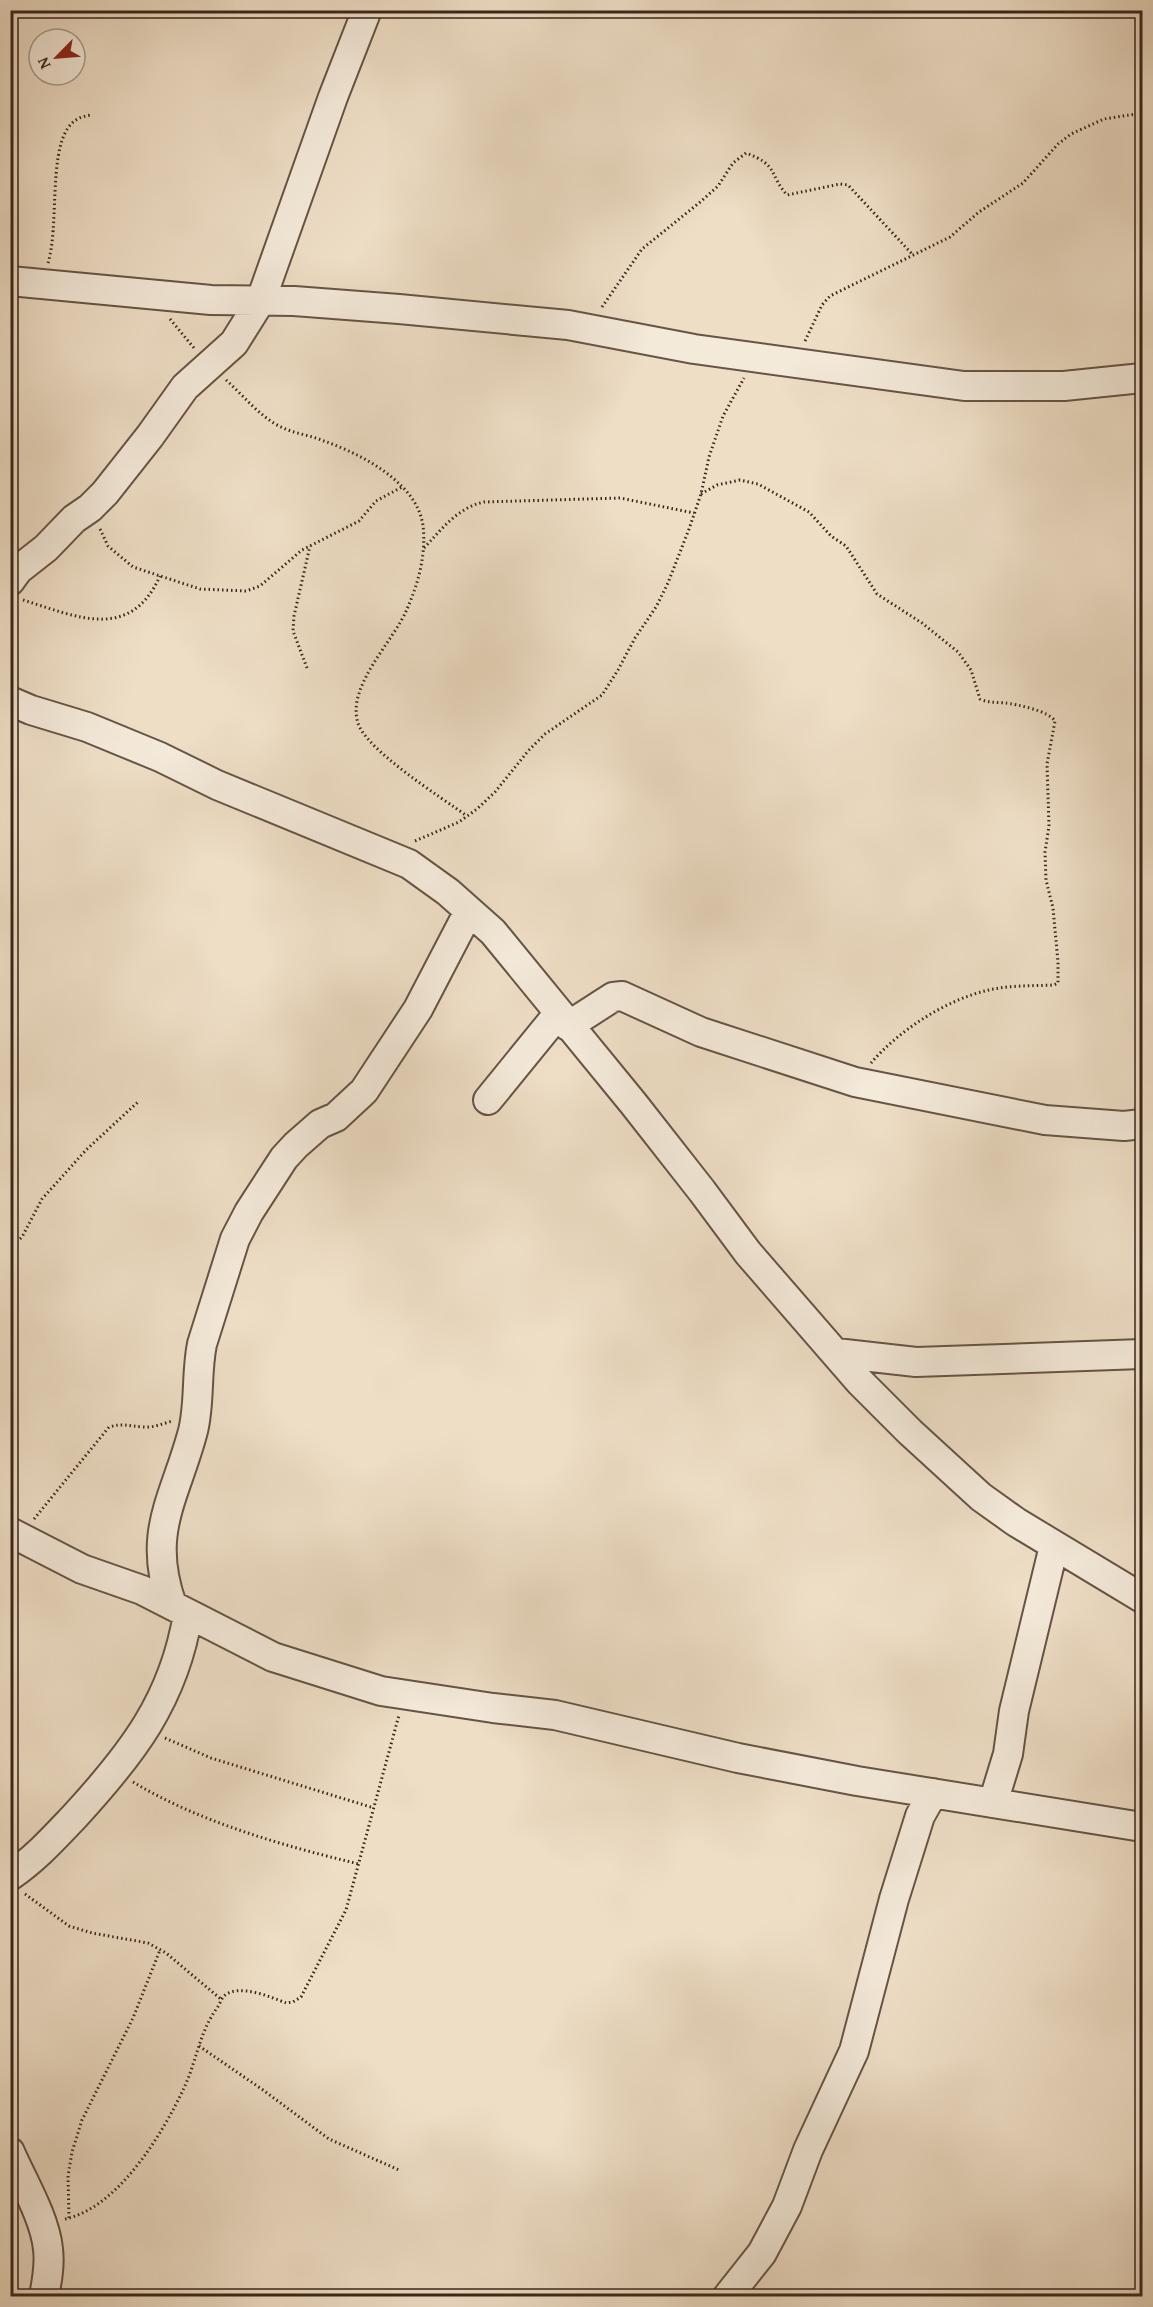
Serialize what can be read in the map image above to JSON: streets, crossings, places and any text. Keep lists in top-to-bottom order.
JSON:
{
  "north": "bottom left"
}
